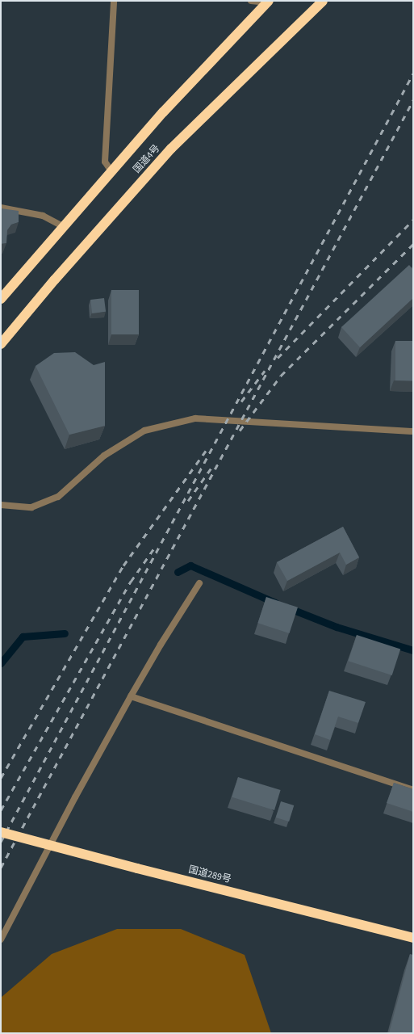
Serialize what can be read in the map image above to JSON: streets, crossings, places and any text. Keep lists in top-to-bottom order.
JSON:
{
  "streets": {
    "highway": ["国道4号", "国道289号"]
  }
}
